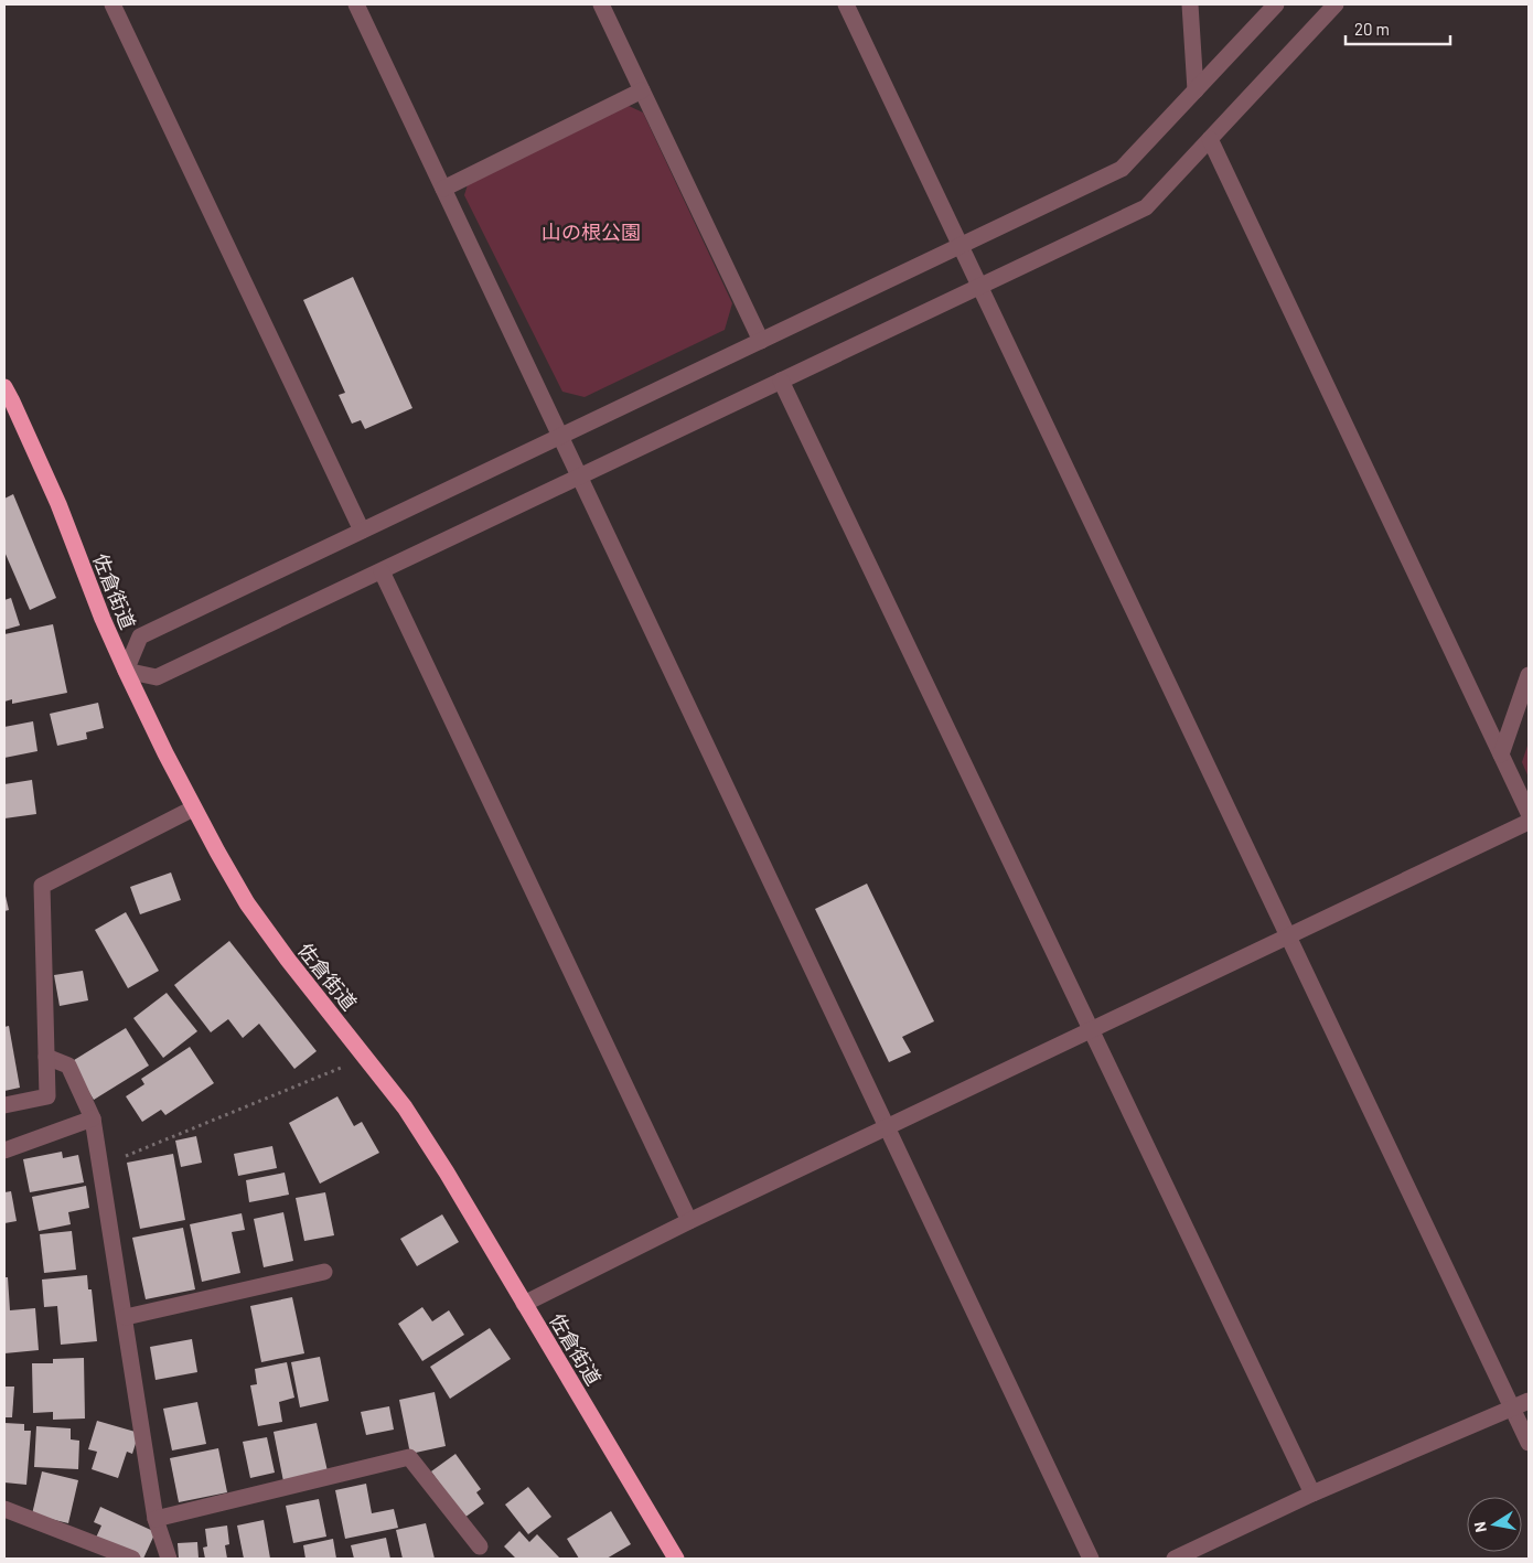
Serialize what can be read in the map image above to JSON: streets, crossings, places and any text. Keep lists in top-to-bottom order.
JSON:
{
  "streets": {
    "highway": ["佐倉街道"]
  },
  "parks": ["山の根公園"],
  "scale_bar": "20 m",
  "north": "left"
}
